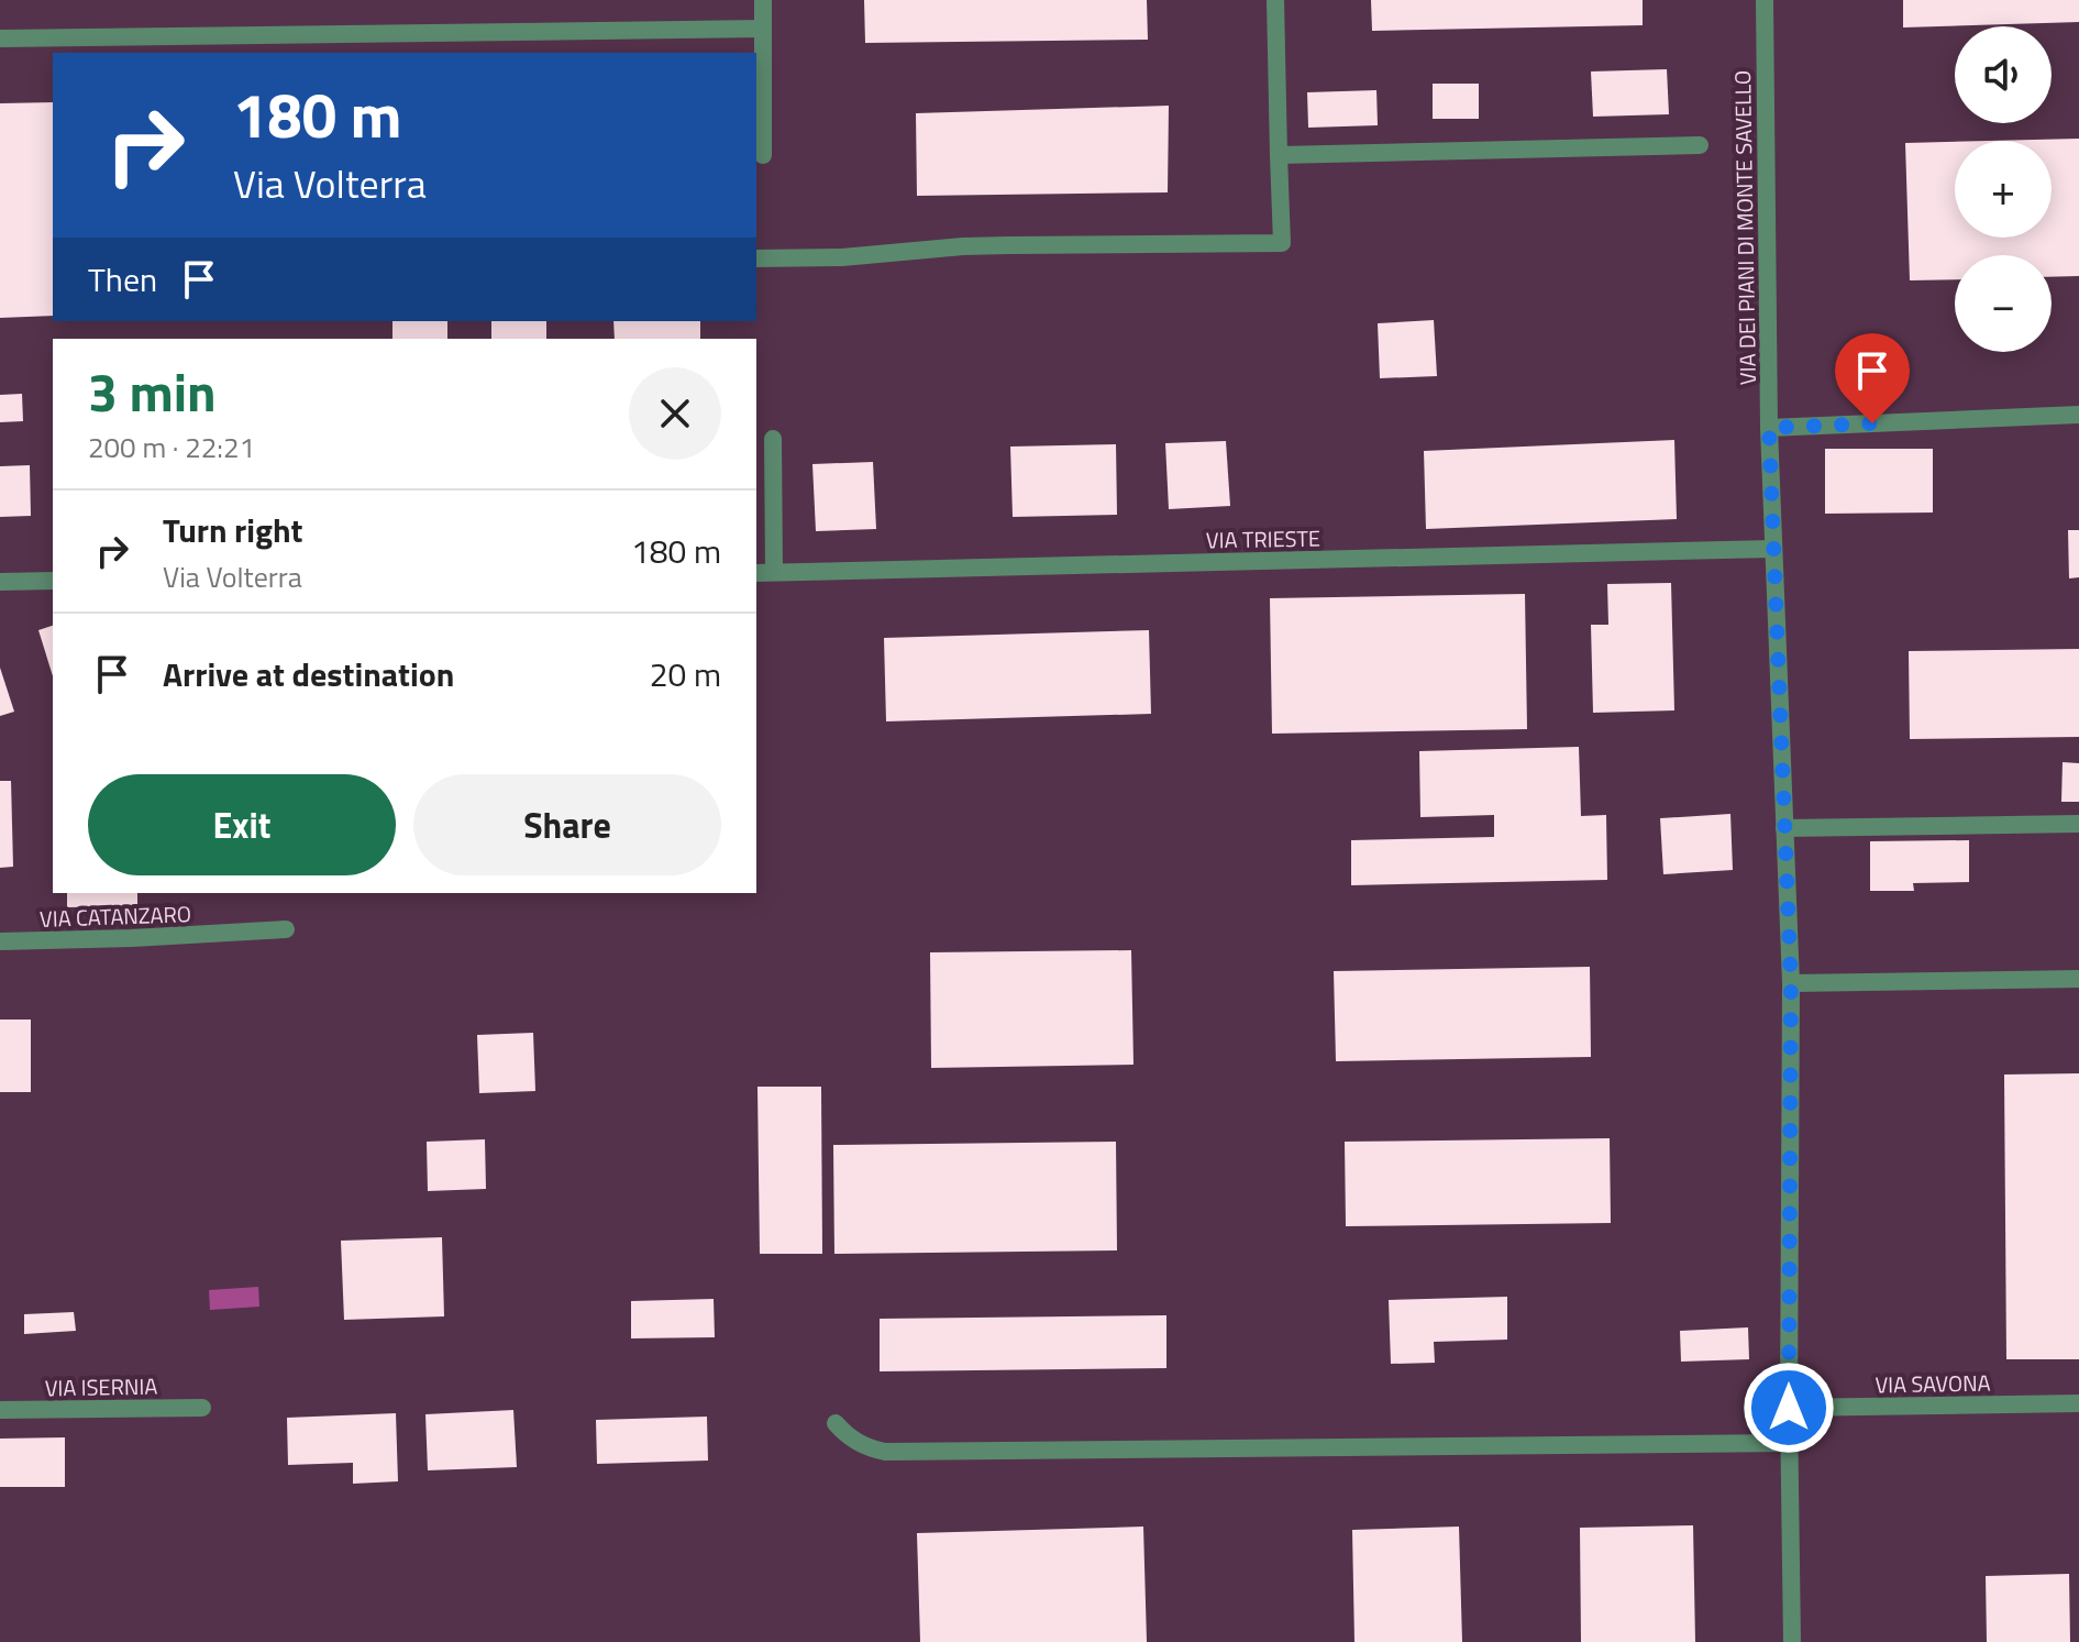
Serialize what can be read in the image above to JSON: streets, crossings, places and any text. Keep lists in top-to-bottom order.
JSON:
{
  "streets": {
    "street": [
      "VIA DEI PIANI DI MONTE SAVELLO",
      "VIA TRIESTE",
      "VIA CATANZARO",
      "VIA SAVONA",
      "VIA ISERNIA"
    ]
  },
  "crossings": [
    ["VIA DEI PIANI DI MONTE SAVELLO", "VIA TRIESTE"],
    ["VIA DEI PIANI DI MONTE SAVELLO", "VIA SAVONA"]
  ],
  "page": {
    "map_buttons": ["+", "−"],
    "turn": ["180 m", "Via Volterra"],
    "then": "Then",
    "heading": ["3 min", "200 m · 22:21"],
    "list": [
      {
        "name": "Turn right",
        "note": "Via Volterra",
        "value": "180 m"
      },
      {
        "name": "Arrive at destination",
        "value": "20 m"
      }
    ],
    "buttons": ["Exit", "Share"]
  }
}
